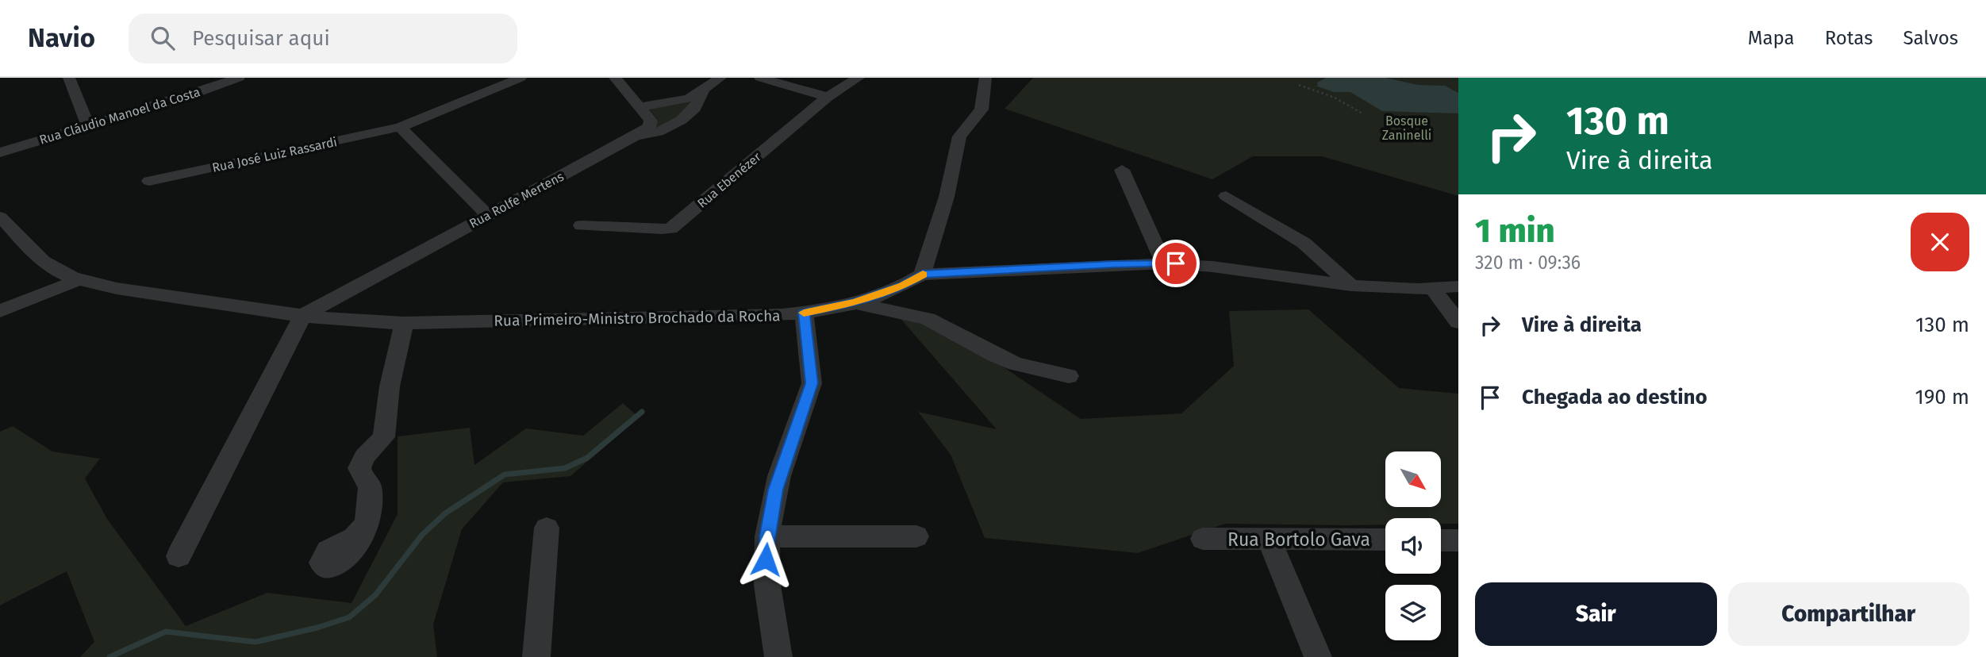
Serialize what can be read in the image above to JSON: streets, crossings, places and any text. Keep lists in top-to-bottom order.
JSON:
{
  "streets": {
    "street": [
      "Rua Cláudio Manoel da Costa",
      "Rua José Luiz Rassardi",
      "Rua Ebenézer",
      "Rua Rolfe Mertens",
      "Rua Primeiro-Ministro Brochado da Rocha",
      "Rua Bortolo Gava"
    ]
  },
  "crossings": [
    ["Rua Rolfe Mertens", "Rua Primeiro-Ministro Brochado da Rocha"]
  ],
  "parks": ["Bosque Zaninelli"],
  "north": "bottom right",
  "page": {
    "header": "Navio",
    "search": "Pesquisar aqui",
    "nav": ["Mapa", "Rotas", "Salvos"],
    "turn": ["130 m", "Vire à direita"],
    "heading": ["1 min", "320 m · 09:36"],
    "list": [
      {
        "name": "Vire à direita",
        "value": "130 m"
      },
      {
        "name": "Chegada ao destino",
        "value": "190 m"
      }
    ],
    "buttons": ["Sair", "Compartilhar"]
  }
}
